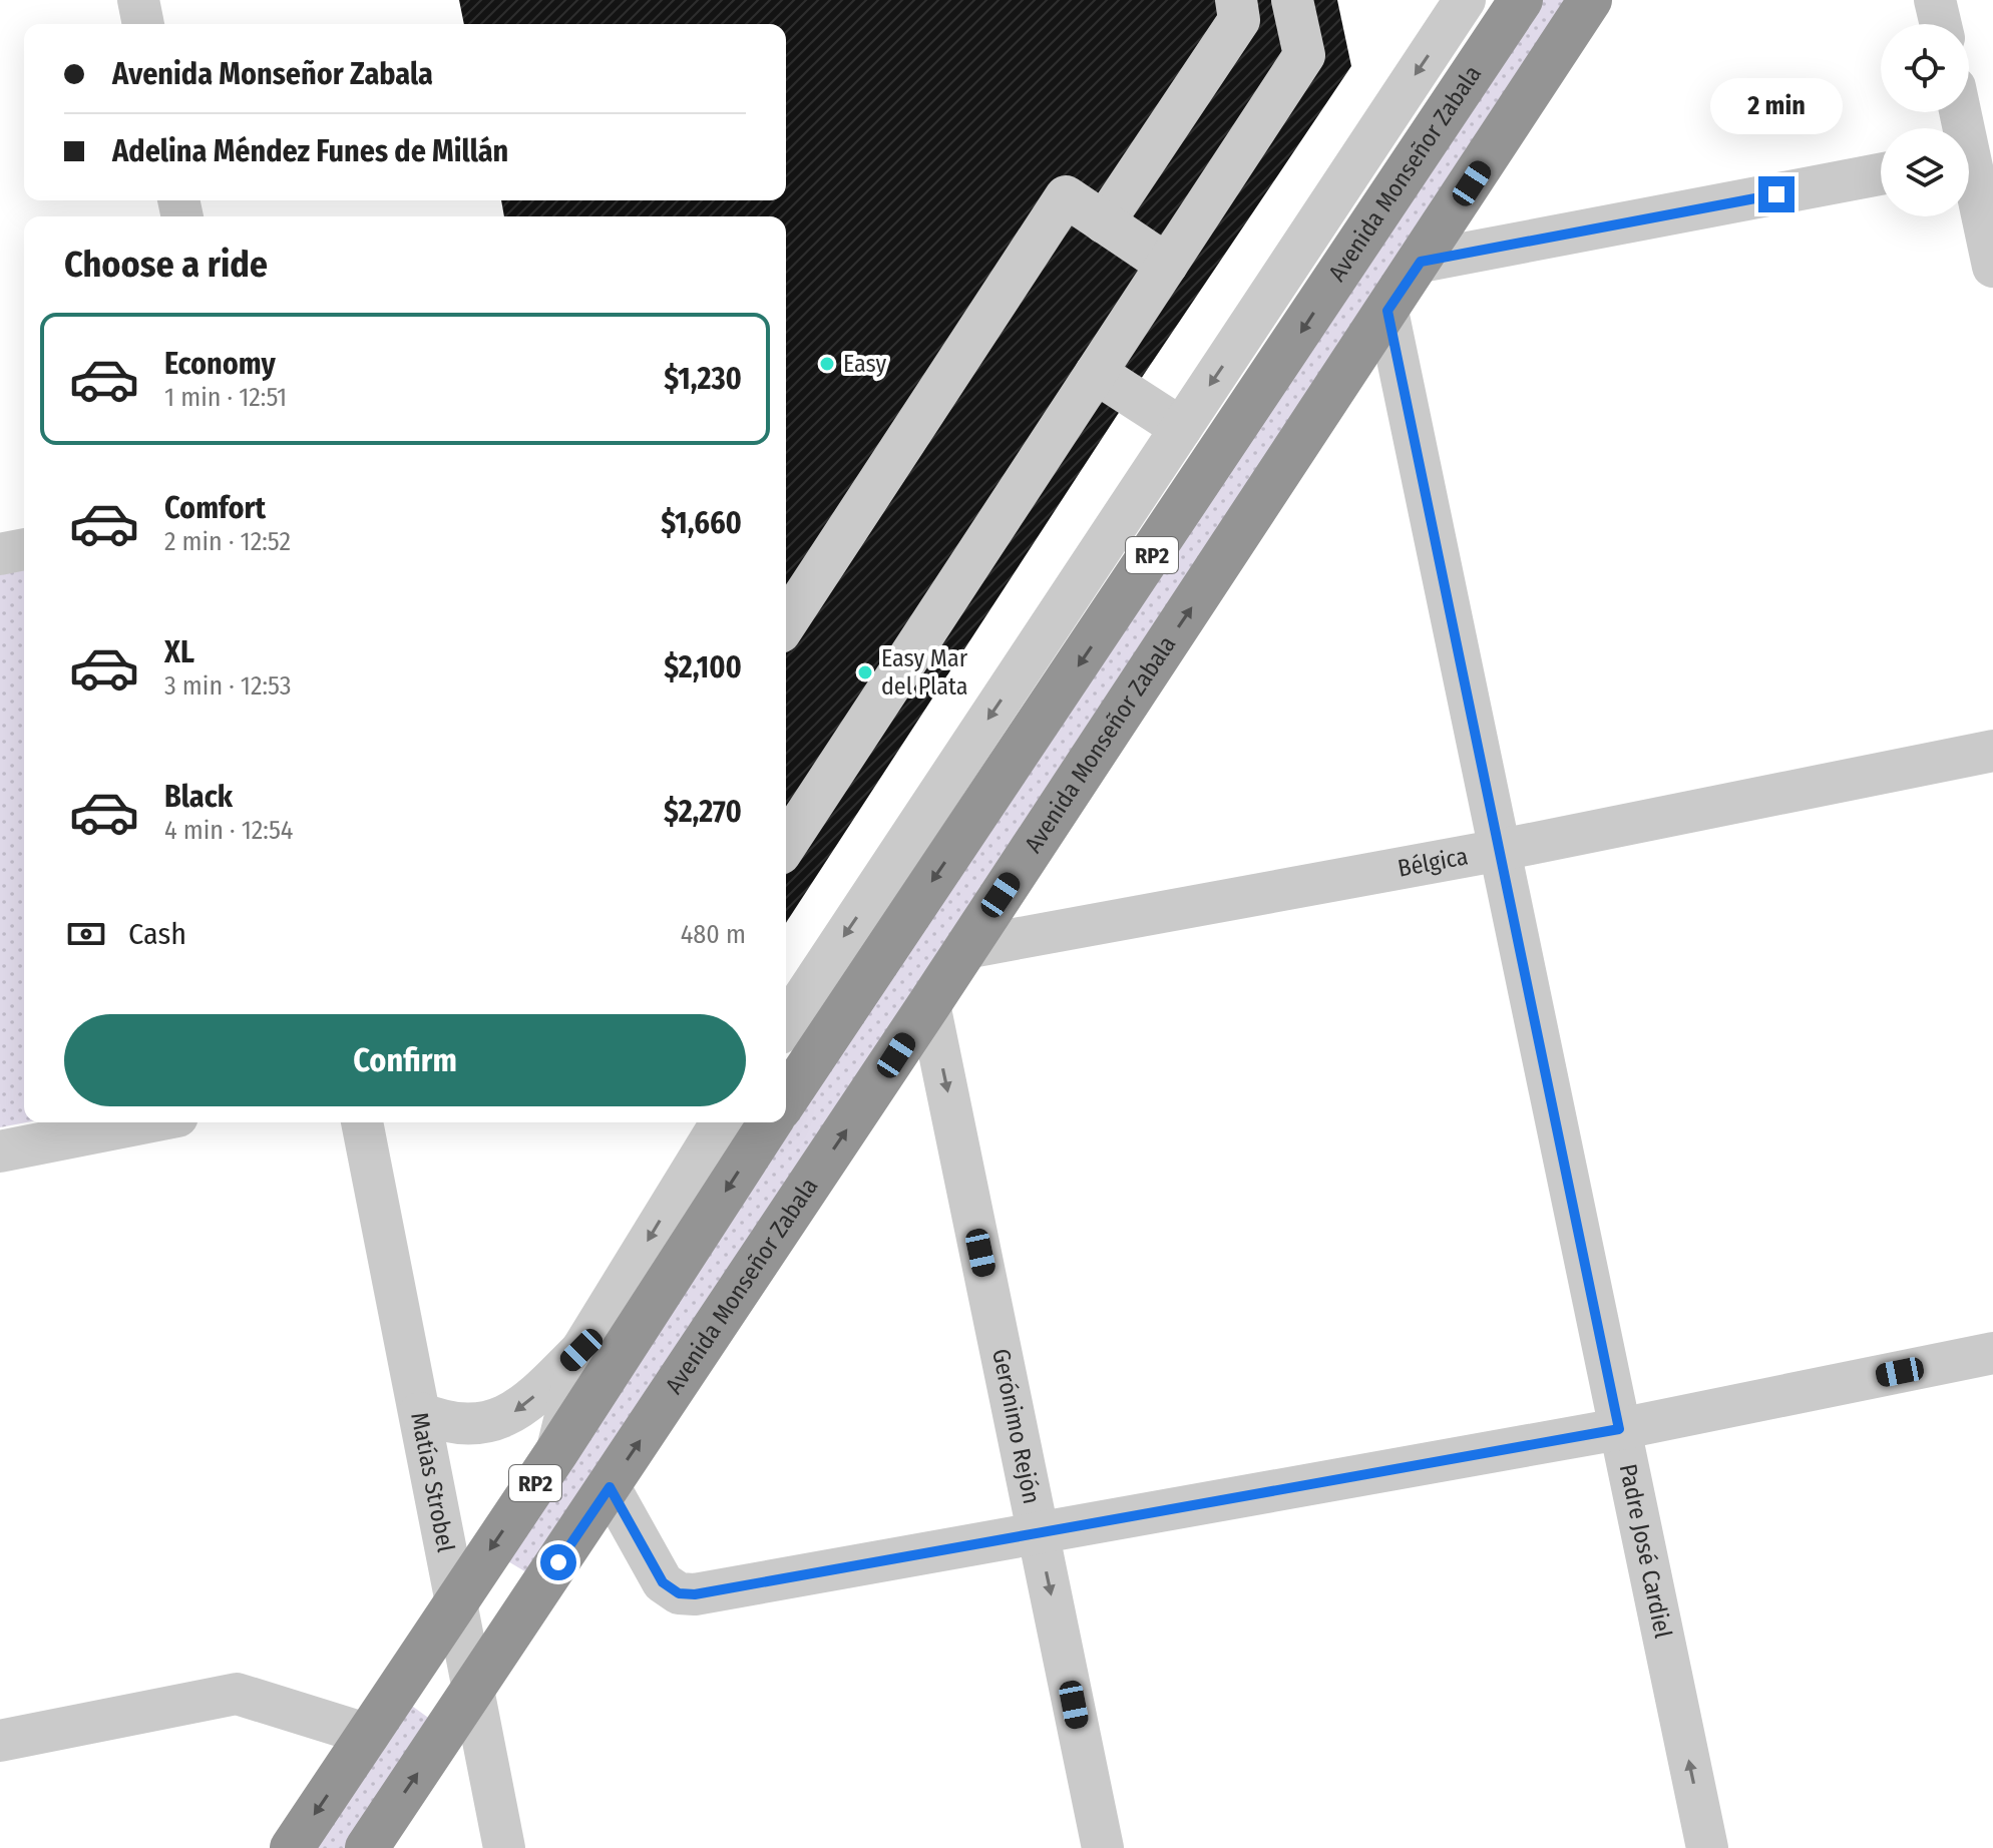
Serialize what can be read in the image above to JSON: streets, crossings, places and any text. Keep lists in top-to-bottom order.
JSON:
{
  "streets": {
    "highway": ["Avenida Monseñor Zabala", "RP2"],
    "street": [
      "Bélgica",
      "Gerónimo Rejón",
      "Matías Strobel",
      "Padre José Cardiel"
    ]
  },
  "crossings": [
    ["Avenida Monseñor Zabala", "Bélgica"],
    ["Avenida Monseñor Zabala", "Gerónimo Rejón"],
    ["Avenida Monseñor Zabala", "Matías Strobel"],
    ["Avenida Monseñor Zabala", "Padre José Cardiel"],
    ["RP2", "Matías Strobel"],
    ["Bélgica", "Padre José Cardiel"]
  ],
  "one_way": ["Gerónimo Rejón"],
  "places": ["Easy", "Easy Mar del Plata"],
  "page": {
    "banner": ["Avenida Monseñor Zabala", "Adelina Méndez Funes de Millán"],
    "bubble": "2 min",
    "heading": "Choose a ride",
    "list": [
      {
        "name": "Economy",
        "note": "1 min · 12:51",
        "value": "$1,230"
      },
      {
        "name": "Comfort",
        "note": "2 min · 12:52",
        "value": "$1,660"
      },
      {
        "name": "XL",
        "note": "3 min · 12:53",
        "value": "$2,100"
      },
      {
        "name": "Black",
        "note": "4 min · 12:54",
        "value": "$2,270"
      }
    ],
    "pay": ["Cash", "480 m"],
    "buttons": "Confirm"
  }
}
